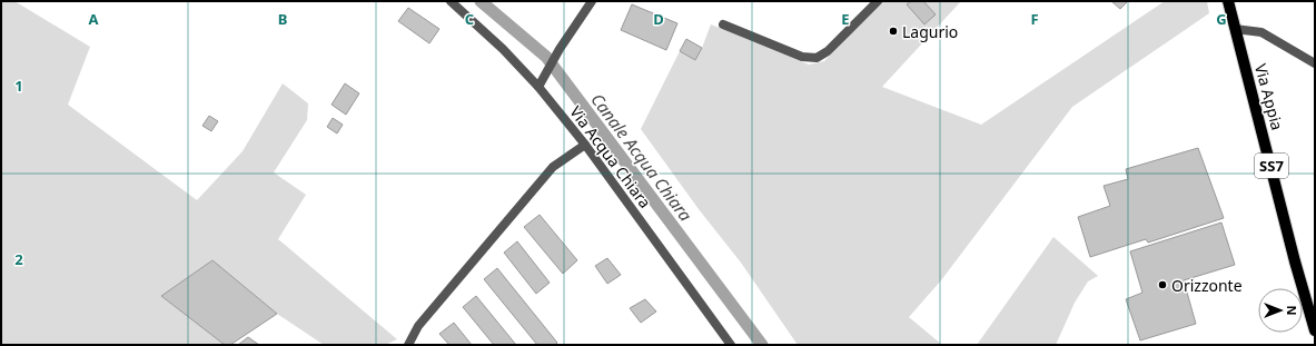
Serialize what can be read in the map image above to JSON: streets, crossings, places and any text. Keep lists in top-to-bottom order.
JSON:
{
  "streets": {
    "main road": ["Via Appia", "SS7"],
    "street": ["Via Acqua Chiara"]
  },
  "water": ["Canale Acqua Chiara"],
  "places": ["Lagurio", "Orizzonte"],
  "north": "right",
  "grid": {
    "columns": [
      "A",
      "B",
      "C",
      "D",
      "E",
      "F",
      "G"
    ],
    "rows": ["1", "2"]
  }
}
